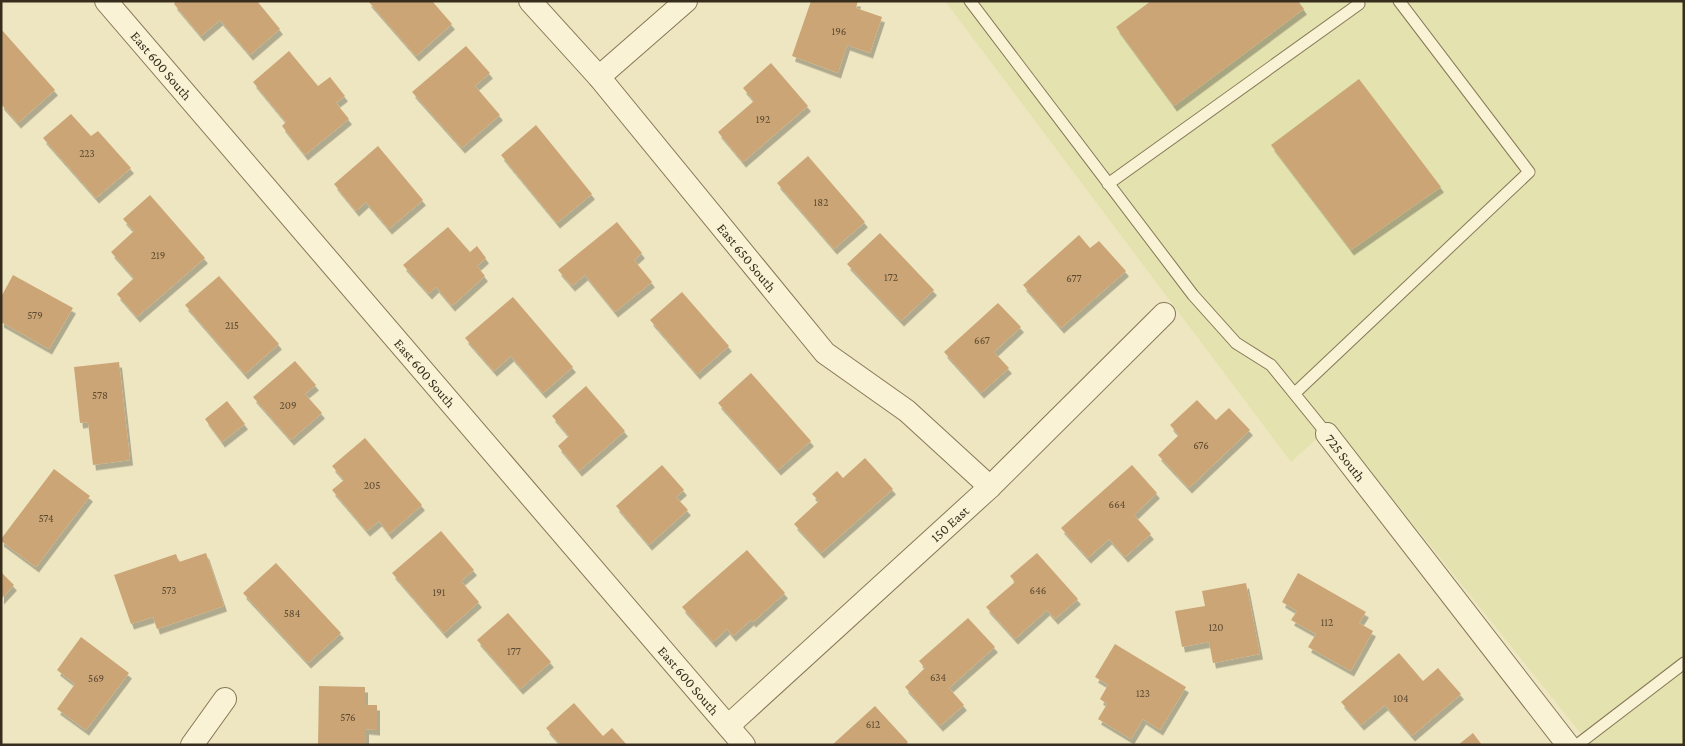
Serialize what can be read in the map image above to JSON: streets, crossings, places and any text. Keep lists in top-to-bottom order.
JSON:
{
  "streets": {
    "street": [
      "East 600 South",
      "East 650 South",
      "725 South",
      "150 East"
    ]
  },
  "crossings": [
    ["East 600 South", "150 East"],
    ["East 650 South", "150 East"]
  ],
  "house_numbers": [
    "196",
    "192",
    "223",
    "182",
    "219",
    "172",
    "677",
    "579",
    "215",
    "667",
    "578",
    "209",
    "676",
    "205",
    "664",
    "574",
    "573",
    "646",
    "191",
    "584",
    "112",
    "120",
    "177",
    "634",
    "569",
    "123",
    "104",
    "576",
    "612"
  ]
}
